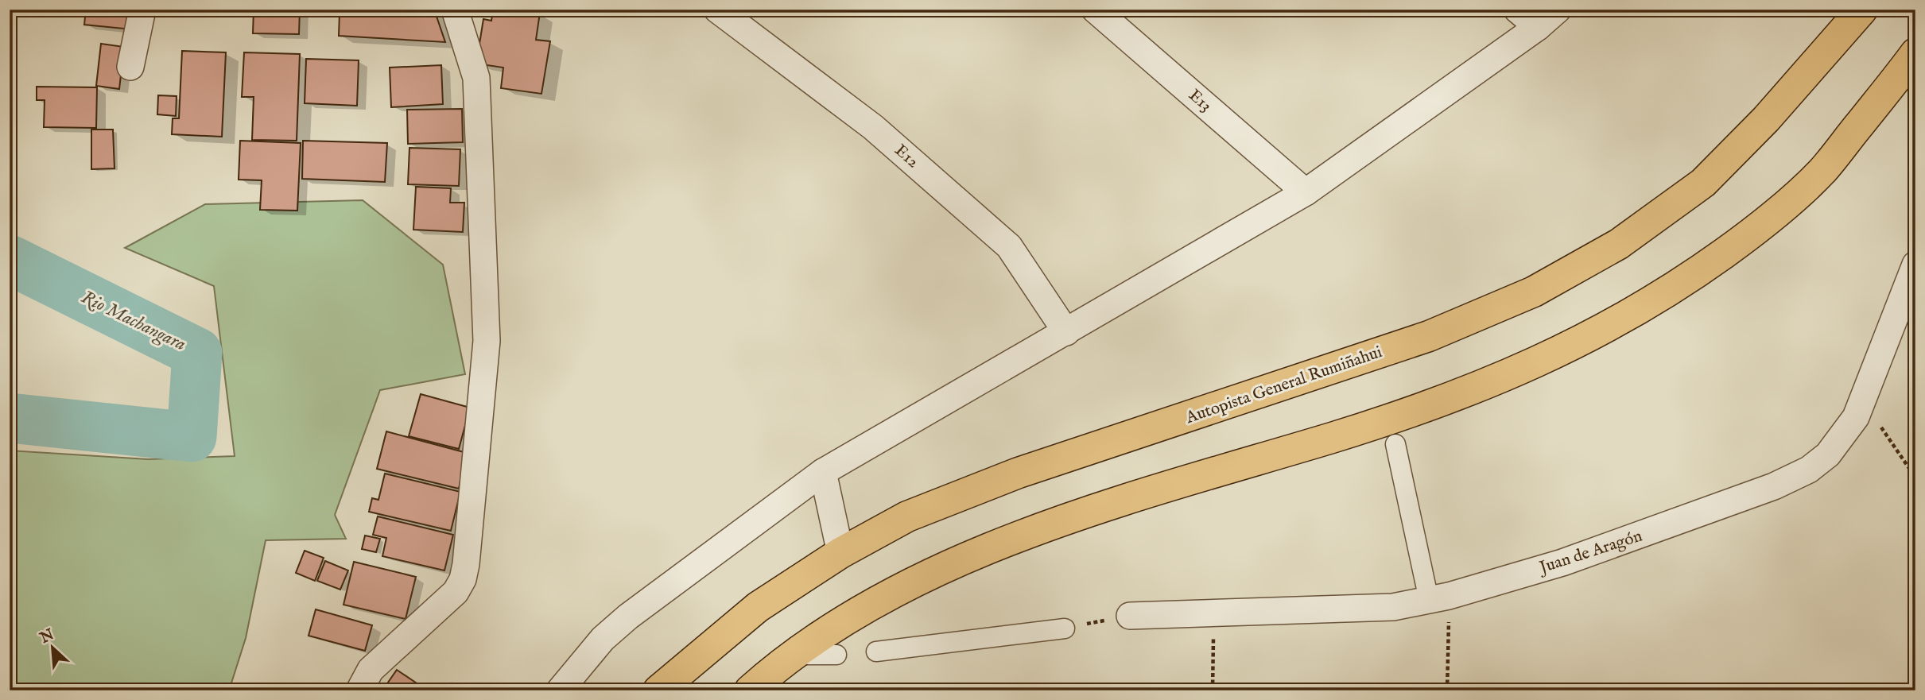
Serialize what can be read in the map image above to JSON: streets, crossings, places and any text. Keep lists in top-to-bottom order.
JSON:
{
  "streets": {
    "highway": ["Autopista General Rumiñahui"],
    "street": ["E13", "E12", "Juan de Aragón"]
  },
  "water": ["Rio Machangara"],
  "north": "top left"
}
